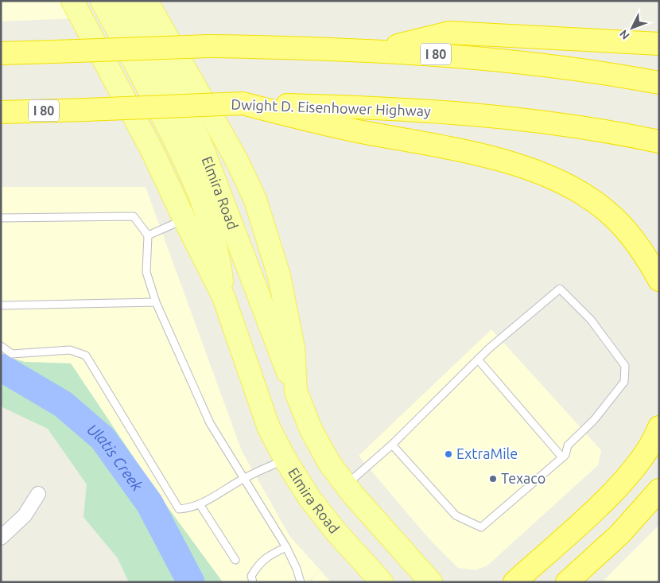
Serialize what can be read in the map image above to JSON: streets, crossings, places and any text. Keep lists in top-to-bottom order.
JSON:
{
  "streets": {
    "highway": ["I 80", "Dwight D. Eisenhower Highway"],
    "main road": ["Elmira Road"]
  },
  "water": ["Ulatis Creek"],
  "places": ["ExtraMile", "Texaco"],
  "north": "bottom left"
}
